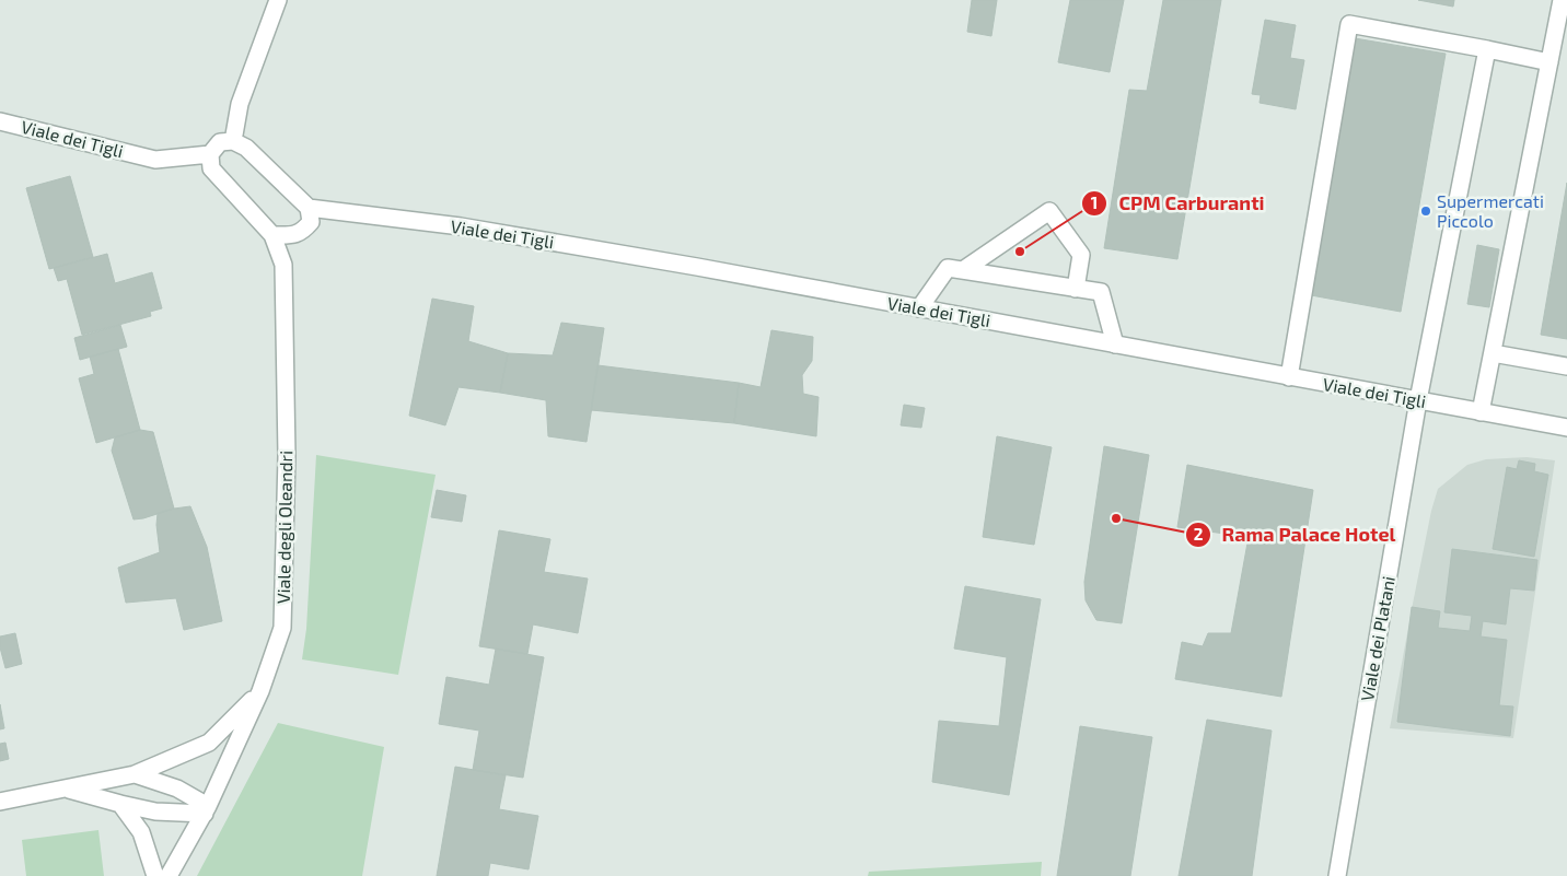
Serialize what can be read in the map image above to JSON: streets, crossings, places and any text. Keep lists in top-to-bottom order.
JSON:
{
  "streets": {
    "street": ["Viale dei Tigli", "Viale degli Oleandri", "Viale dei Platani"]
  },
  "crossings": [
    ["Viale dei Tigli", "Viale dei Platani"]
  ],
  "places": ["Supermercati Piccolo", "CPM Carburanti", "Rama Palace Hotel"]
}
